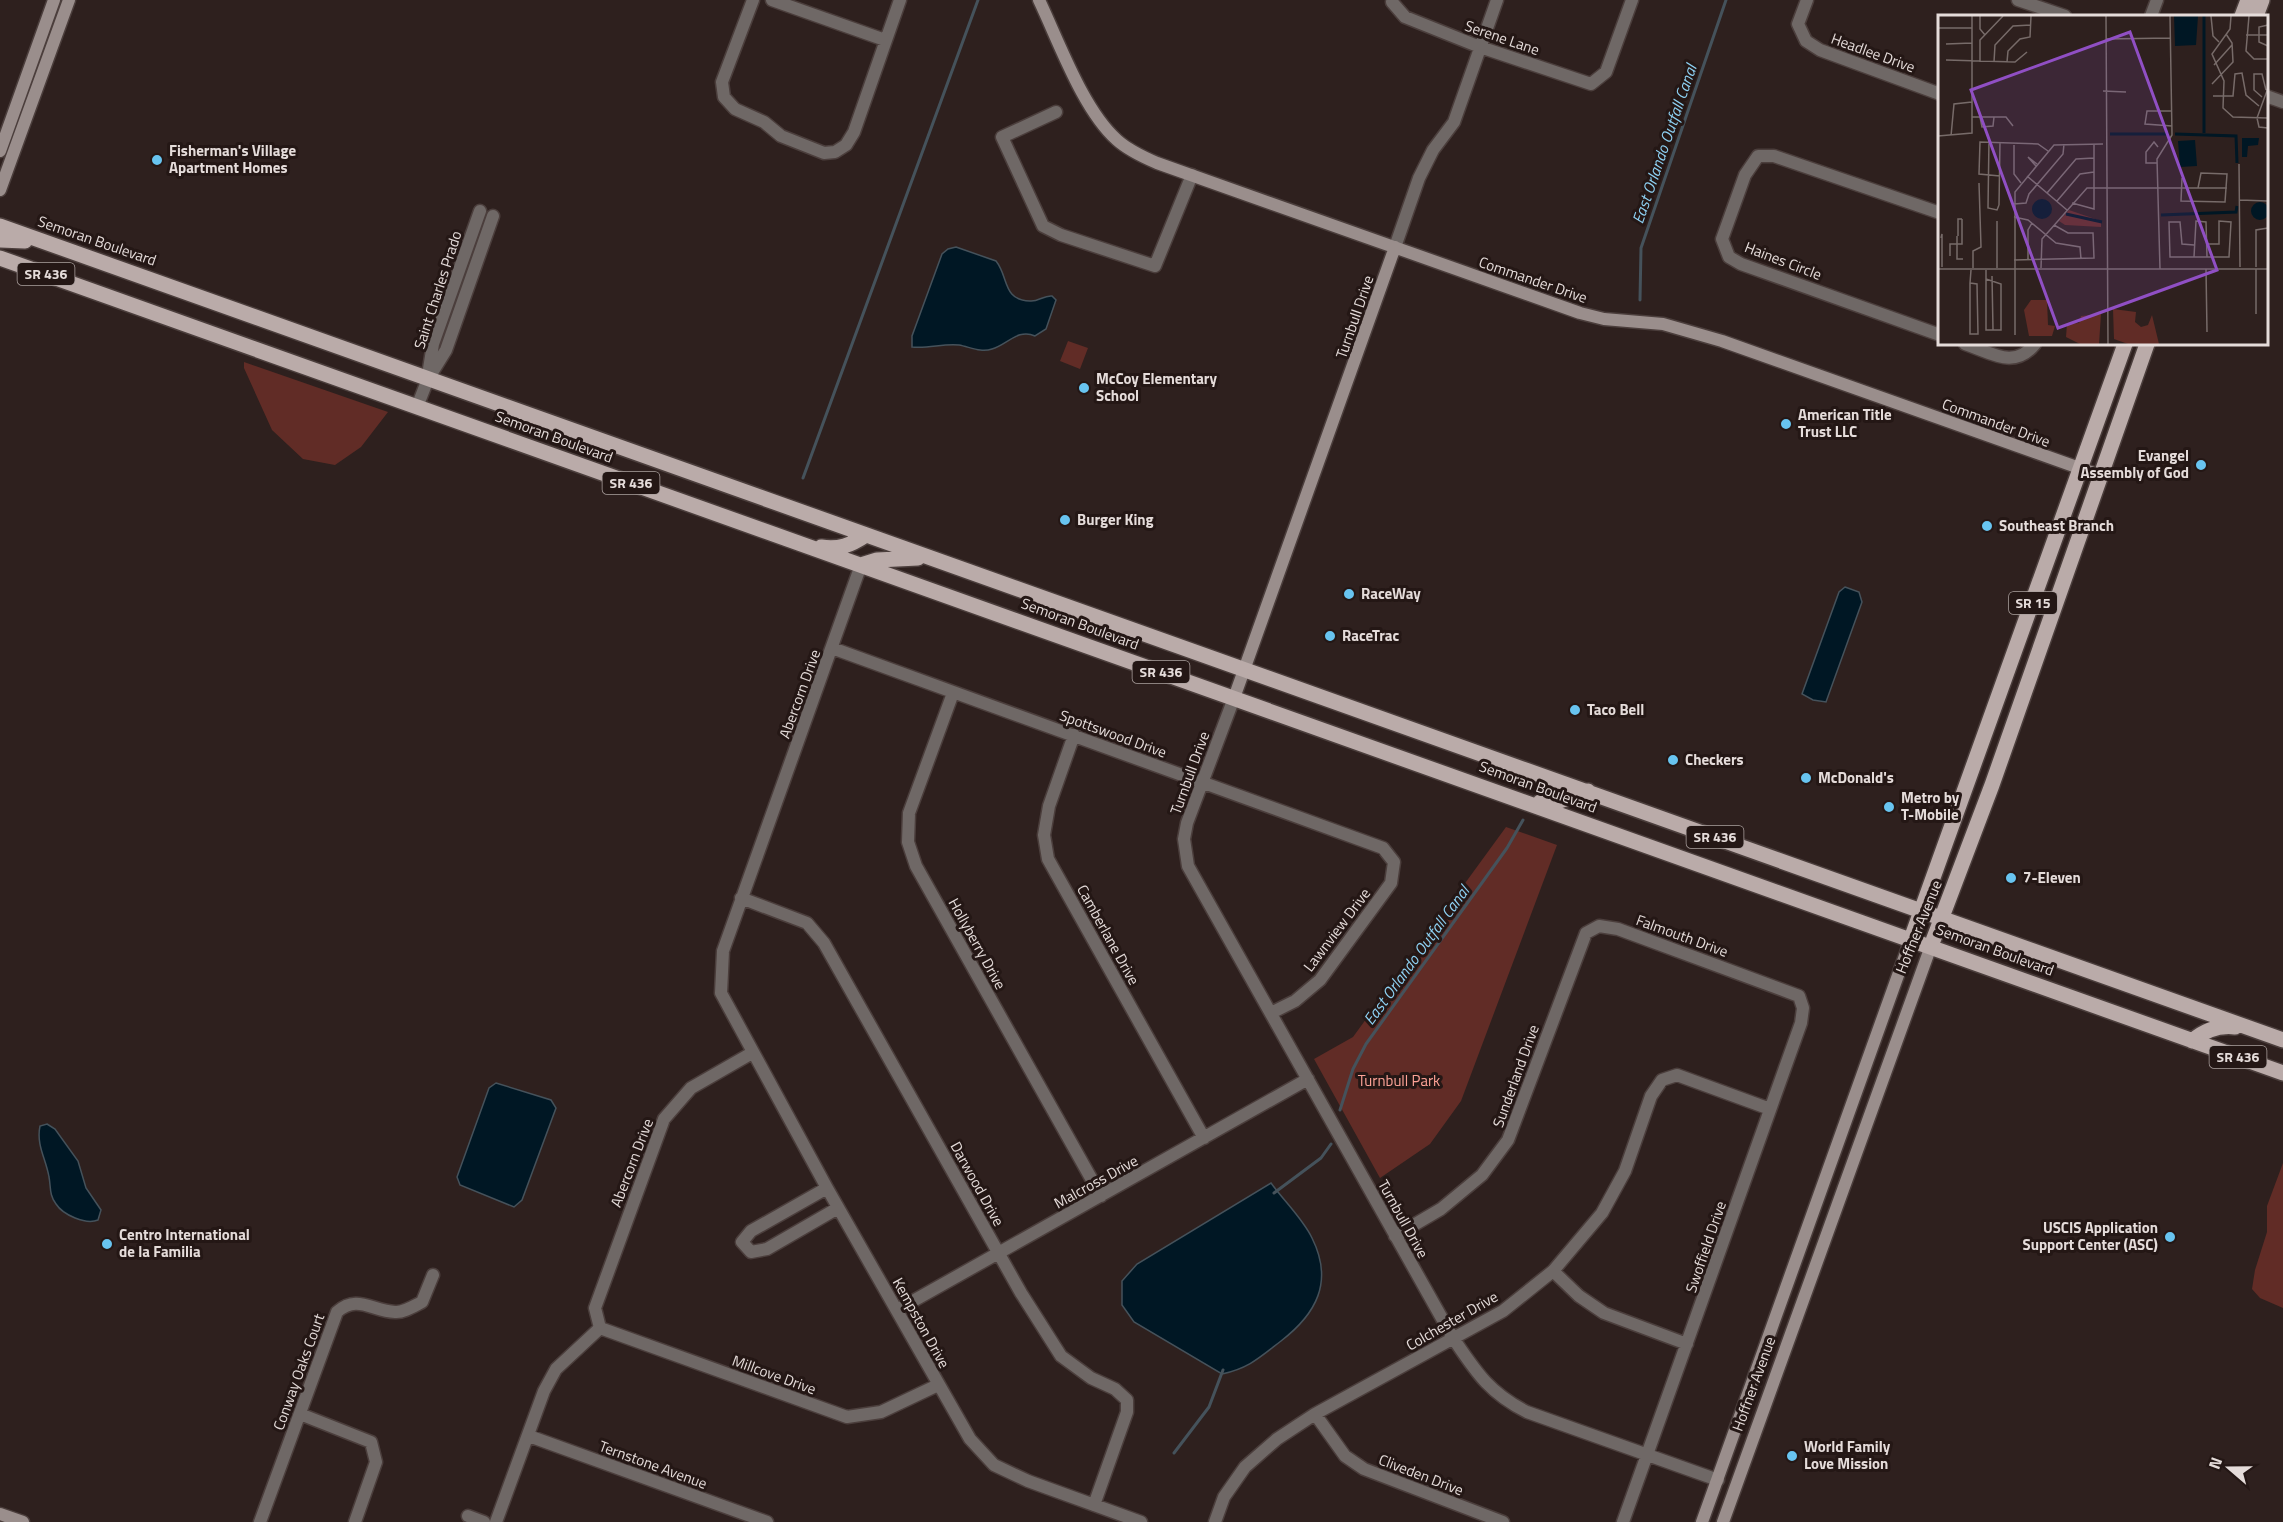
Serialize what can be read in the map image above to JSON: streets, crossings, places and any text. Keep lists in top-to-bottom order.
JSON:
{
  "streets": {
    "main road": [
      "Semoran Boulevard",
      "SR 436",
      "SR 15",
      "Hoffner Avenue"
    ],
    "street": [
      "Serene Lane",
      "Headlee Drive",
      "Haines Circle",
      "Commander Drive",
      "Saint Charles Prado",
      "Turnbull Drive",
      "Abercorn Drive",
      "Spottswood Drive",
      "Lawnview Drive",
      "Camberlane Drive",
      "Falmouth Drive",
      "Hollyberry Drive",
      "Sunderland Drive",
      "Malcross Drive",
      "Darwood Drive",
      "Swoffield Drive",
      "Colchester Drive",
      "Kempston Drive",
      "Conway Oaks Court",
      "Millcove Drive",
      "Ternstone Avenue",
      "Cliveden Drive"
    ]
  },
  "crossings": [
    ["Serene Lane", "Turnbull Drive"],
    ["Semoran Boulevard", "Saint Charles Prado"],
    ["Semoran Boulevard", "Turnbull Drive"],
    ["Semoran Boulevard", "Abercorn Drive"],
    ["Semoran Boulevard", "Hoffner Avenue"],
    ["Commander Drive", "Turnbull Drive"],
    ["Commander Drive", "Hoffner Avenue"],
    ["Turnbull Drive", "Spottswood Drive"],
    ["Turnbull Drive", "Hoffner Avenue"],
    ["Turnbull Drive", "Lawnview Drive"],
    ["Turnbull Drive", "Sunderland Drive"],
    ["Turnbull Drive", "Malcross Drive"],
    ["Turnbull Drive", "Swoffield Drive"],
    ["Turnbull Drive", "Colchester Drive"],
    ["Abercorn Drive", "Spottswood Drive"],
    ["Abercorn Drive", "Darwood Drive"],
    ["Abercorn Drive", "Kempston Drive"],
    ["Abercorn Drive", "Millcove Drive"],
    ["Spottswood Drive", "Lawnview Drive"],
    ["Spottswood Drive", "Camberlane Drive"],
    ["Spottswood Drive", "Hollyberry Drive"],
    ["Camberlane Drive", "Malcross Drive"],
    ["Falmouth Drive", "Sunderland Drive"],
    ["Falmouth Drive", "Swoffield Drive"],
    ["Hollyberry Drive", "Malcross Drive"],
    ["Malcross Drive", "Darwood Drive"],
    ["Malcross Drive", "Kempston Drive"],
    ["Darwood Drive", "Kempston Drive"],
    ["Swoffield Drive", "Colchester Drive"],
    ["Colchester Drive", "Cliveden Drive"],
    ["Kempston Drive", "Millcove Drive"]
  ],
  "water": ["East Orlando Outfall Canal"],
  "parks": ["Turnbull Park"],
  "places": [
    "Fisherman's Village Apartment Homes",
    "McCoy Elementary School",
    "American Title Trust LLC",
    "Evangel Assembly of God",
    "Burger King",
    "Southeast Branch",
    "RaceWay",
    "RaceTrac",
    "Taco Bell",
    "Checkers",
    "McDonald's",
    "Metro by T-Mobile",
    "7-Eleven",
    "USCIS Application Support Center (ASC)",
    "Centro International de la Familia",
    "World Family Love Mission"
  ],
  "north": "left"
}
